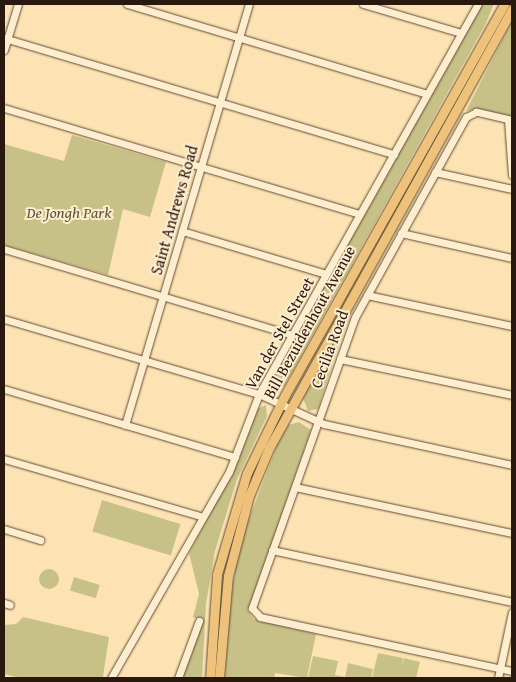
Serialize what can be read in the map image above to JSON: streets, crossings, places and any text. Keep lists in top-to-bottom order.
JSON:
{
  "streets": {
    "main road": ["Bill Bezuidenhout Avenue"],
    "street": ["Saint Andrews Road", "Van der Stel Street", "Cecilia Road"]
  },
  "parks": ["De Jongh Park"]
}
